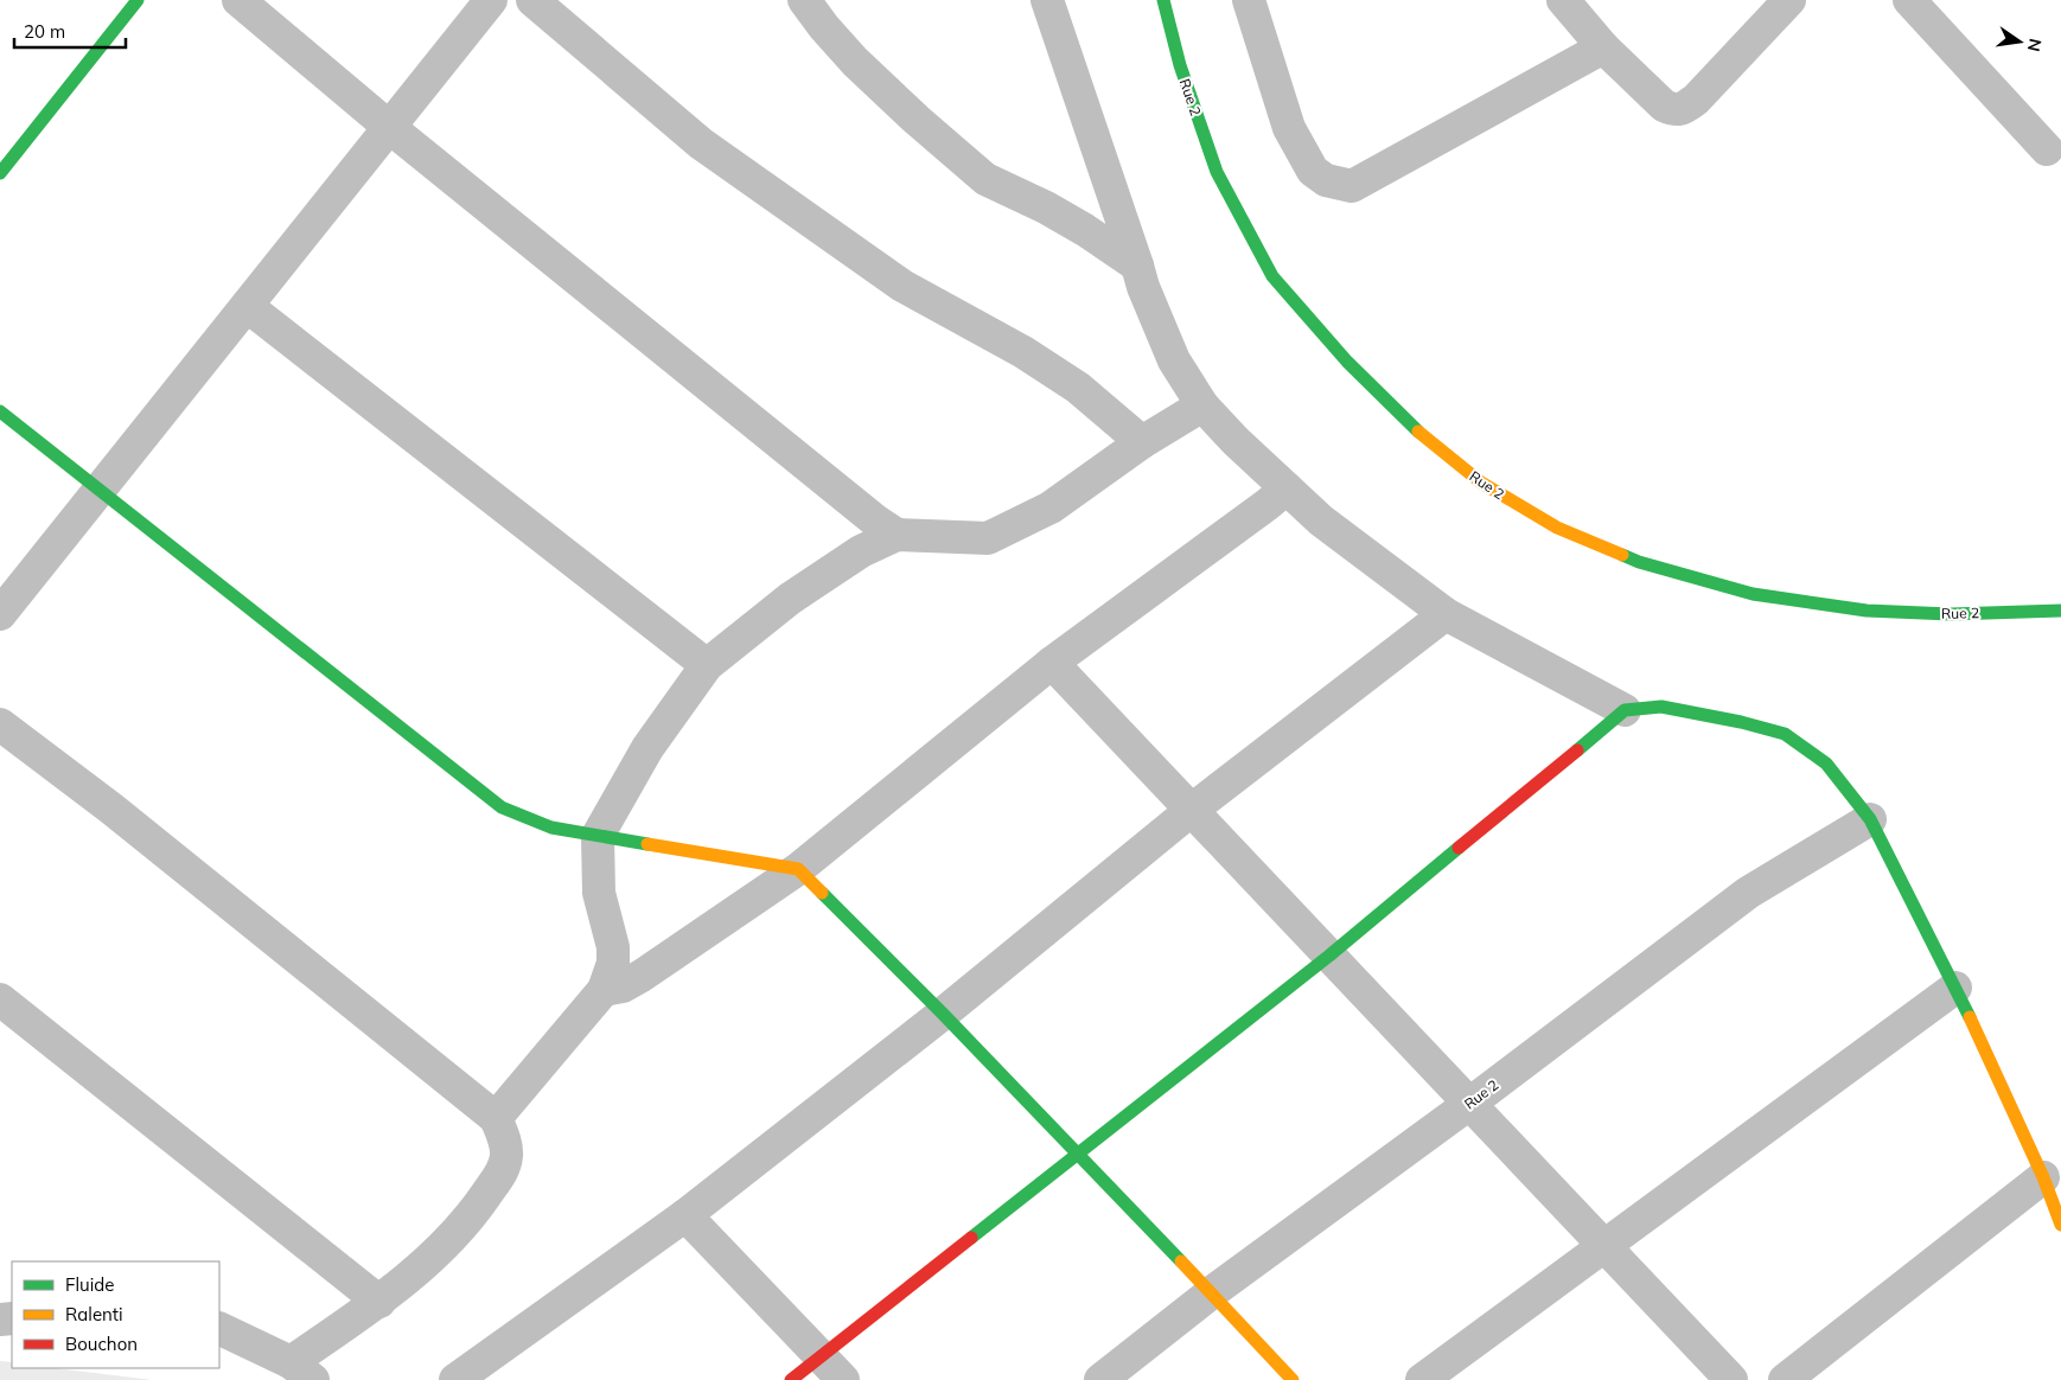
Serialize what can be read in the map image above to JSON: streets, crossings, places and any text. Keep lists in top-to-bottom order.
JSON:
{
  "streets": {
    "street": ["Rue 2"]
  },
  "legend": ["Fluide", "Ralenti", "Bouchon"],
  "scale_bar": "20 m",
  "north": "right"
}
